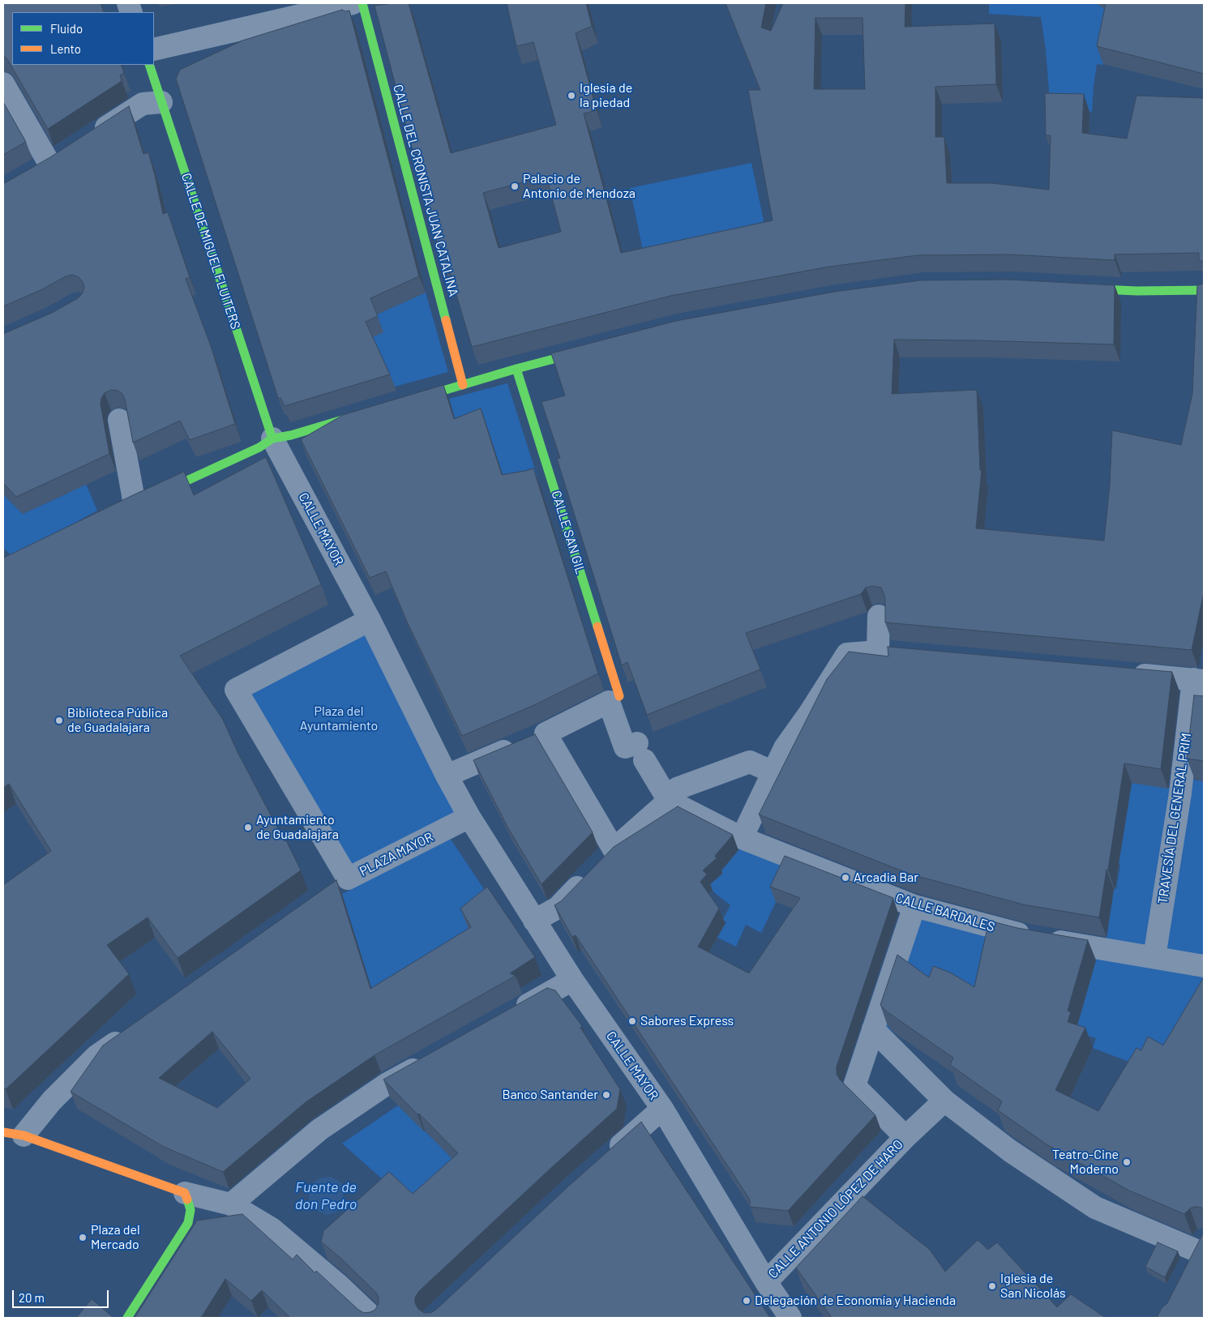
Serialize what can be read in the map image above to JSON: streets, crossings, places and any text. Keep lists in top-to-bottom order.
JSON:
{
  "streets": {
    "street": [
      "CALLE DEL CRONISTA JUAN CATALINA",
      "CALLE DE MIGUEL FLUITERS",
      "CALLE MAYOR",
      "CALLE SAN GIL",
      "TRAVESÍA DEL GENERAL PRIM",
      "PLAZA MAYOR",
      "CALLE BARDALES",
      "CALLE ANTONIO LÓPEZ DE HARO"
    ]
  },
  "crossings": [
    ["CALLE DE MIGUEL FLUITERS", "CALLE MAYOR"],
    ["CALLE MAYOR", "PLAZA MAYOR"],
    ["CALLE MAYOR", "CALLE ANTONIO LÓPEZ DE HARO"],
    ["TRAVESÍA DEL GENERAL PRIM", "CALLE BARDALES"],
    ["CALLE BARDALES", "CALLE ANTONIO LÓPEZ DE HARO"]
  ],
  "water": ["Fuente de don Pedro"],
  "parks": ["Plaza del Ayuntamiento"],
  "places": [
    "Iglesia de la piedad",
    "Palacio de Antonio de Mendoza",
    "Biblioteca Pública de Guadalajara",
    "Ayuntamiento de Guadalajara",
    "Arcadia Bar",
    "Sabores Express",
    "Banco Santander",
    "Teatro-Cine Moderno",
    "Plaza del Mercado",
    "Iglesia de San Nicolás",
    "Delegación de Economía y Hacienda"
  ],
  "legend": ["Fluido", "Lento"],
  "scale_bar": "20 m"
}
